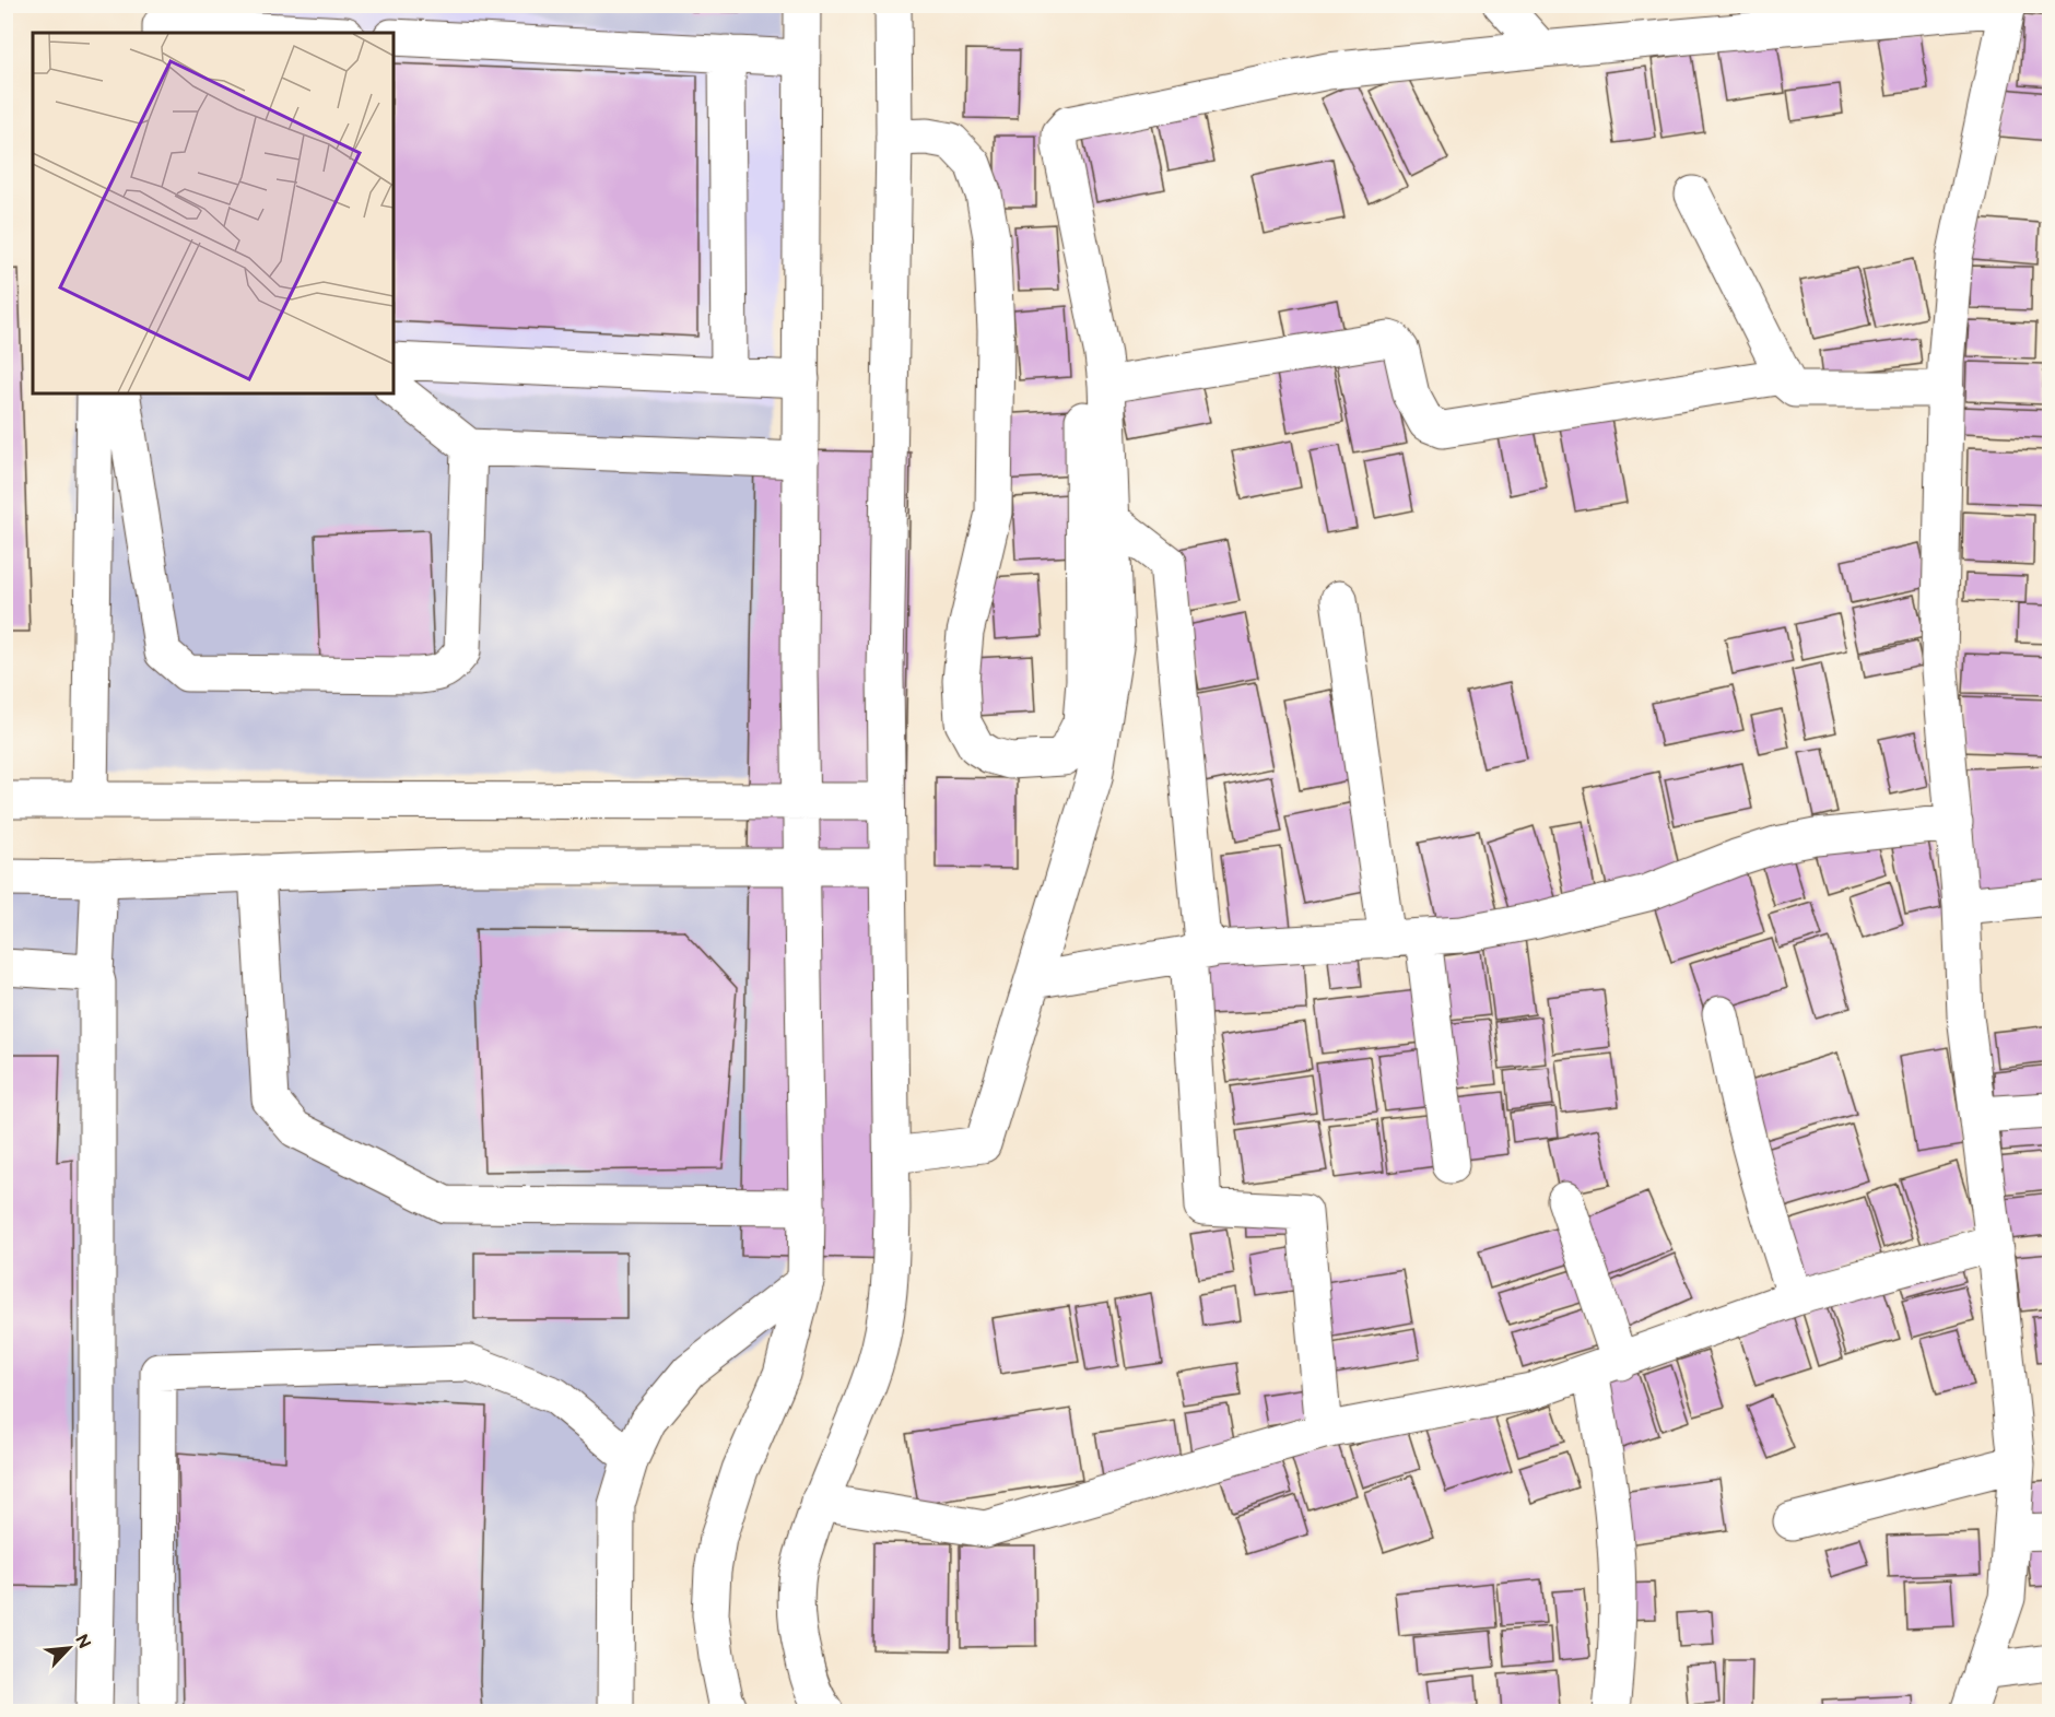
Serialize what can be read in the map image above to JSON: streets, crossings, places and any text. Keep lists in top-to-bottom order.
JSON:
{
  "north": "top right"
}
